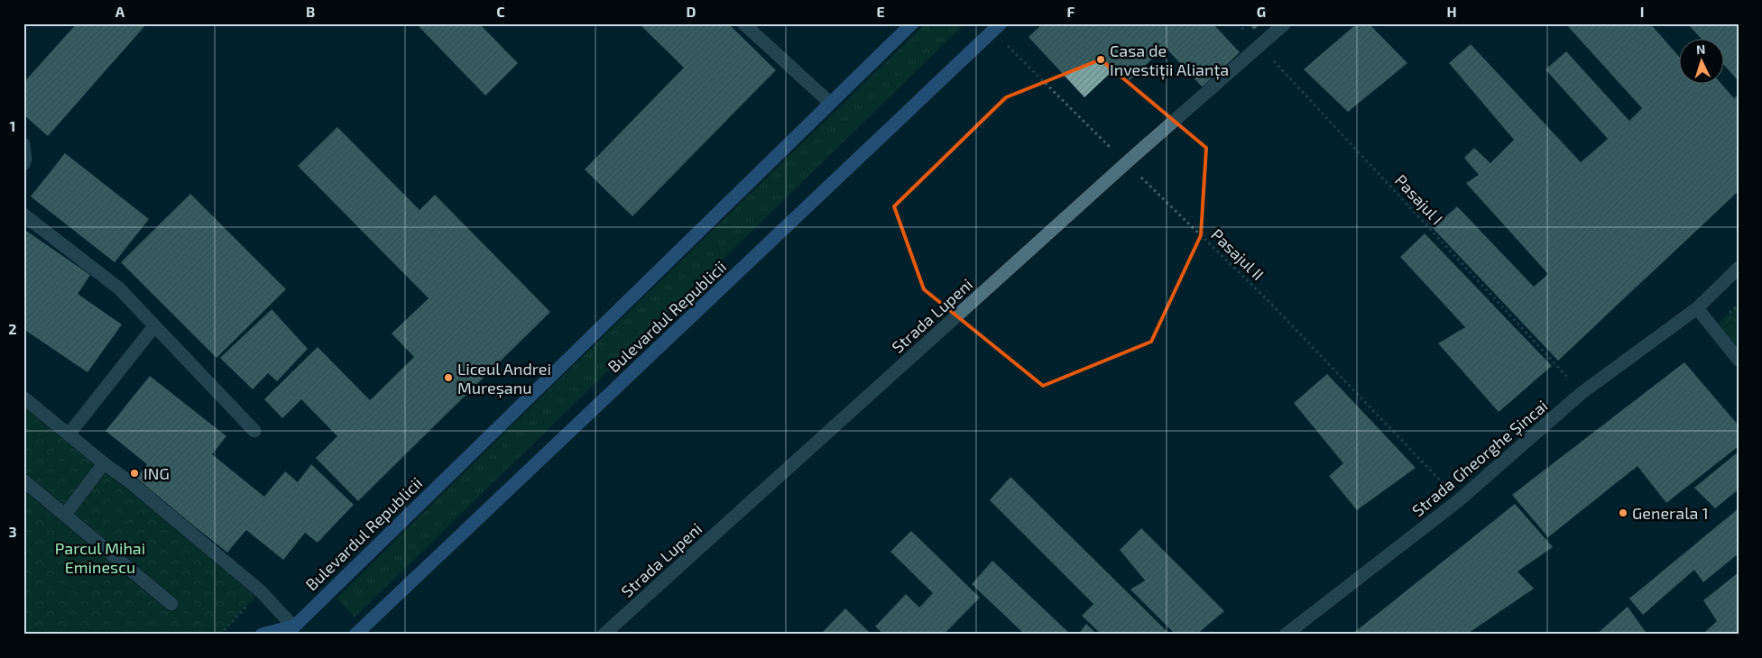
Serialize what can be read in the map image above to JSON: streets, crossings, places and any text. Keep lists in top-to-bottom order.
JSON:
{
  "streets": {
    "main road": ["Bulevardul Republicii"],
    "street": ["Strada Lupeni", "Strada Gheorghe Șincai"],
    "path": ["Pasajul I", "Pasajul II"]
  },
  "crossings": [
    ["Pasajul I", "Strada Lupeni"],
    ["Pasajul I", "Strada Gheorghe Șincai"],
    ["Pasajul II", "Strada Lupeni"],
    ["Pasajul II", "Bulevardul Republicii"],
    ["Pasajul II", "Strada Gheorghe Șincai"]
  ],
  "parks": ["Parcul Mihai Eminescu"],
  "places": [
    "Casa de Investiții Alianța",
    "Liceul Andrei Mureșanu",
    "ING",
    "Generala 1"
  ],
  "north": "top",
  "grid": {
    "columns": [
      "A",
      "B",
      "C",
      "D",
      "E",
      "F",
      "G",
      "H",
      "I"
    ],
    "rows": ["1", "2", "3"]
  }
}
